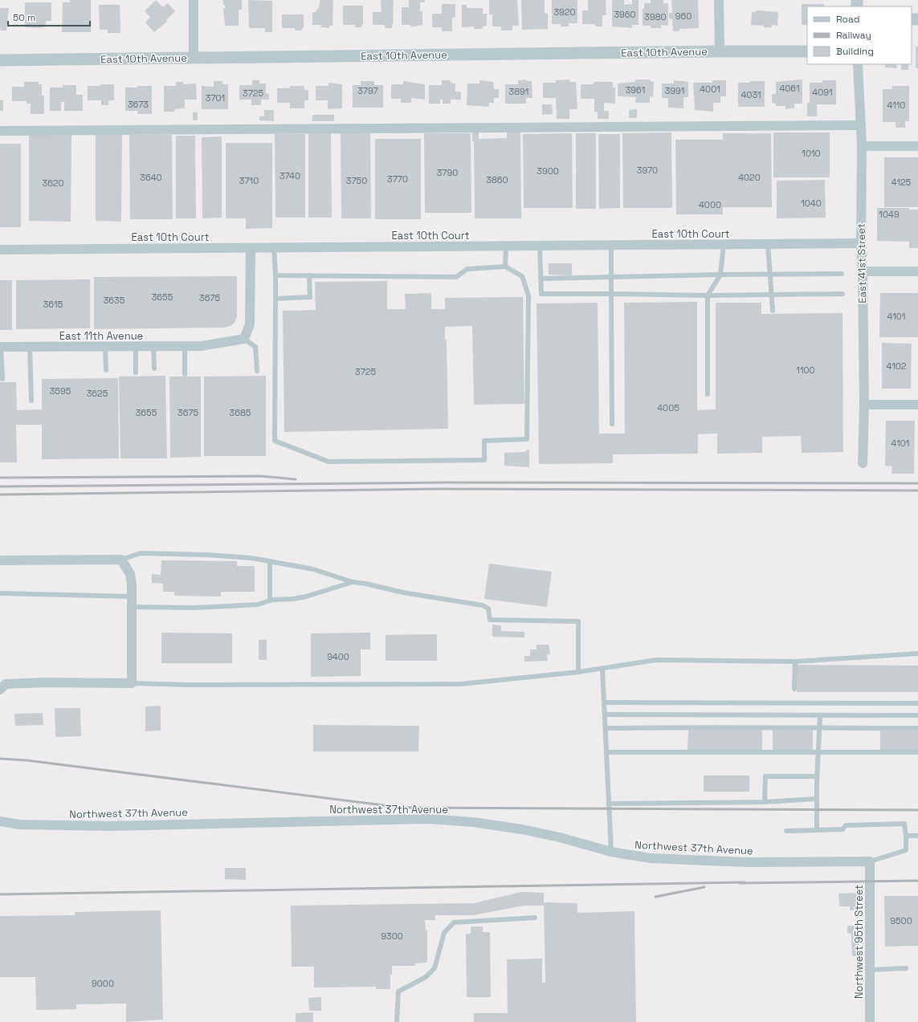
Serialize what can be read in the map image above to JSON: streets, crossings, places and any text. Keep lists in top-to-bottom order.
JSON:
{
  "streets": {
    "street": [
      "East 10th Avenue",
      "East 10th Court",
      "East 41st Street",
      "East 11th Avenue",
      "Northwest 37th Avenue",
      "Northwest 95th Street"
    ]
  },
  "crossings": [
    ["East 10th Court", "East 41st Street"],
    ["Northwest 37th Avenue", "Northwest 95th Street"]
  ],
  "house_numbers": [
    "3920",
    "3960",
    "960",
    "3980",
    "4061",
    "4001",
    "3961",
    "3797",
    "3991",
    "3891",
    "4091",
    "3725",
    "4031",
    "3701",
    "3673",
    "4110",
    "1010",
    "3970",
    "3900",
    "3790",
    "3740",
    "3640",
    "4020",
    "3770",
    "3860",
    "3710",
    "3750",
    "4125",
    "3620",
    "1040",
    "4000",
    "1049",
    "3655",
    "3675",
    "3635",
    "3615",
    "4101",
    "4102",
    "1100",
    "3725",
    "3595",
    "3625",
    "4005",
    "3655",
    "3675",
    "3685",
    "4101",
    "9400",
    "9500",
    "9300",
    "9000"
  ],
  "legend": ["Road", "Railway", "Building"],
  "scale_bar": "50 m"
}
